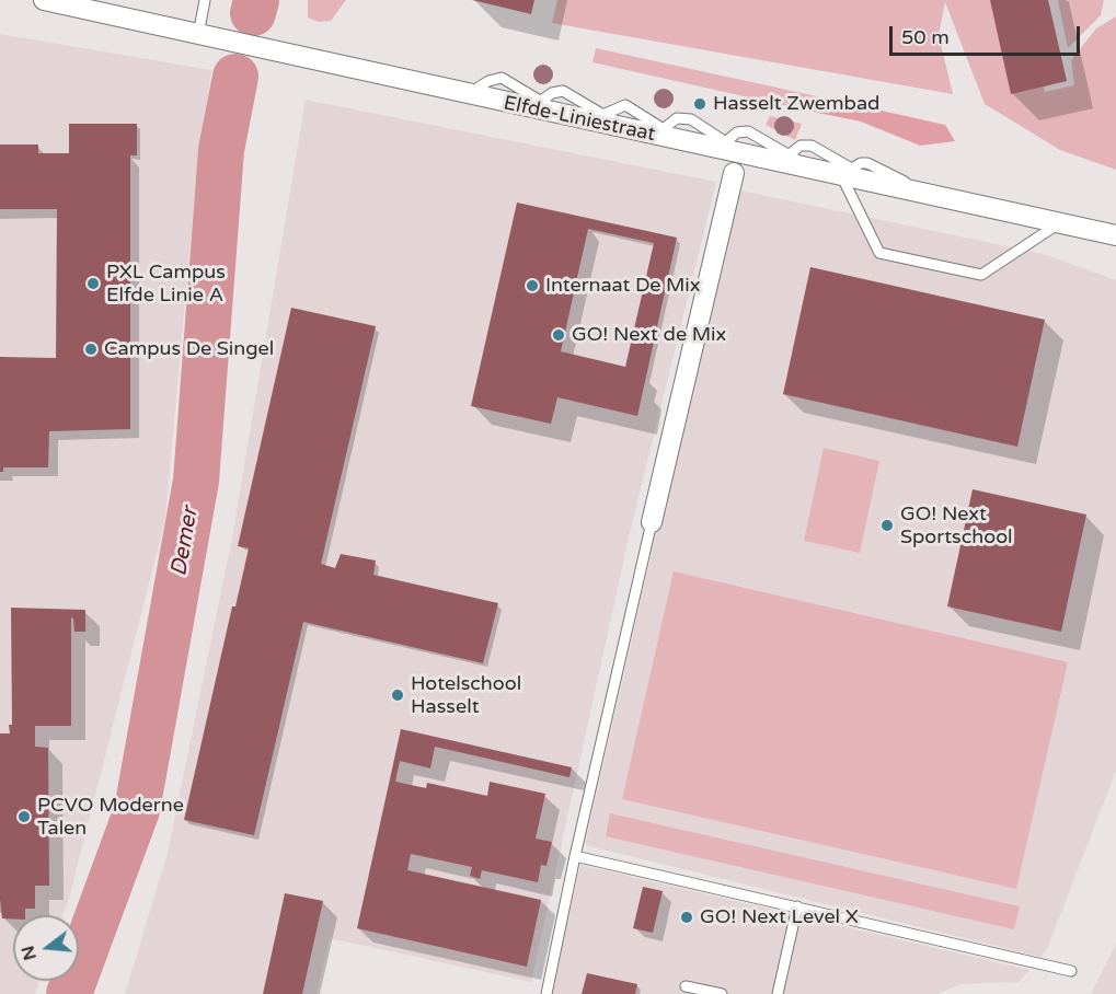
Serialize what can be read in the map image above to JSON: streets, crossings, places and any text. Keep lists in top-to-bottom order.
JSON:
{
  "streets": {
    "street": ["Elfde-Liniestraat"]
  },
  "water": ["Demer"],
  "places": [
    "Hasselt Zwembad",
    "PXL Campus Elfde Linie A",
    "Internaat De Mix",
    "GO! Next de Mix",
    "Campus De Singel",
    "GO! Next Sportschool",
    "Hotelschool Hasselt",
    "PCVO Moderne Talen",
    "GO! Next Level X"
  ],
  "scale_bar": "50 m",
  "north": "left"
}
